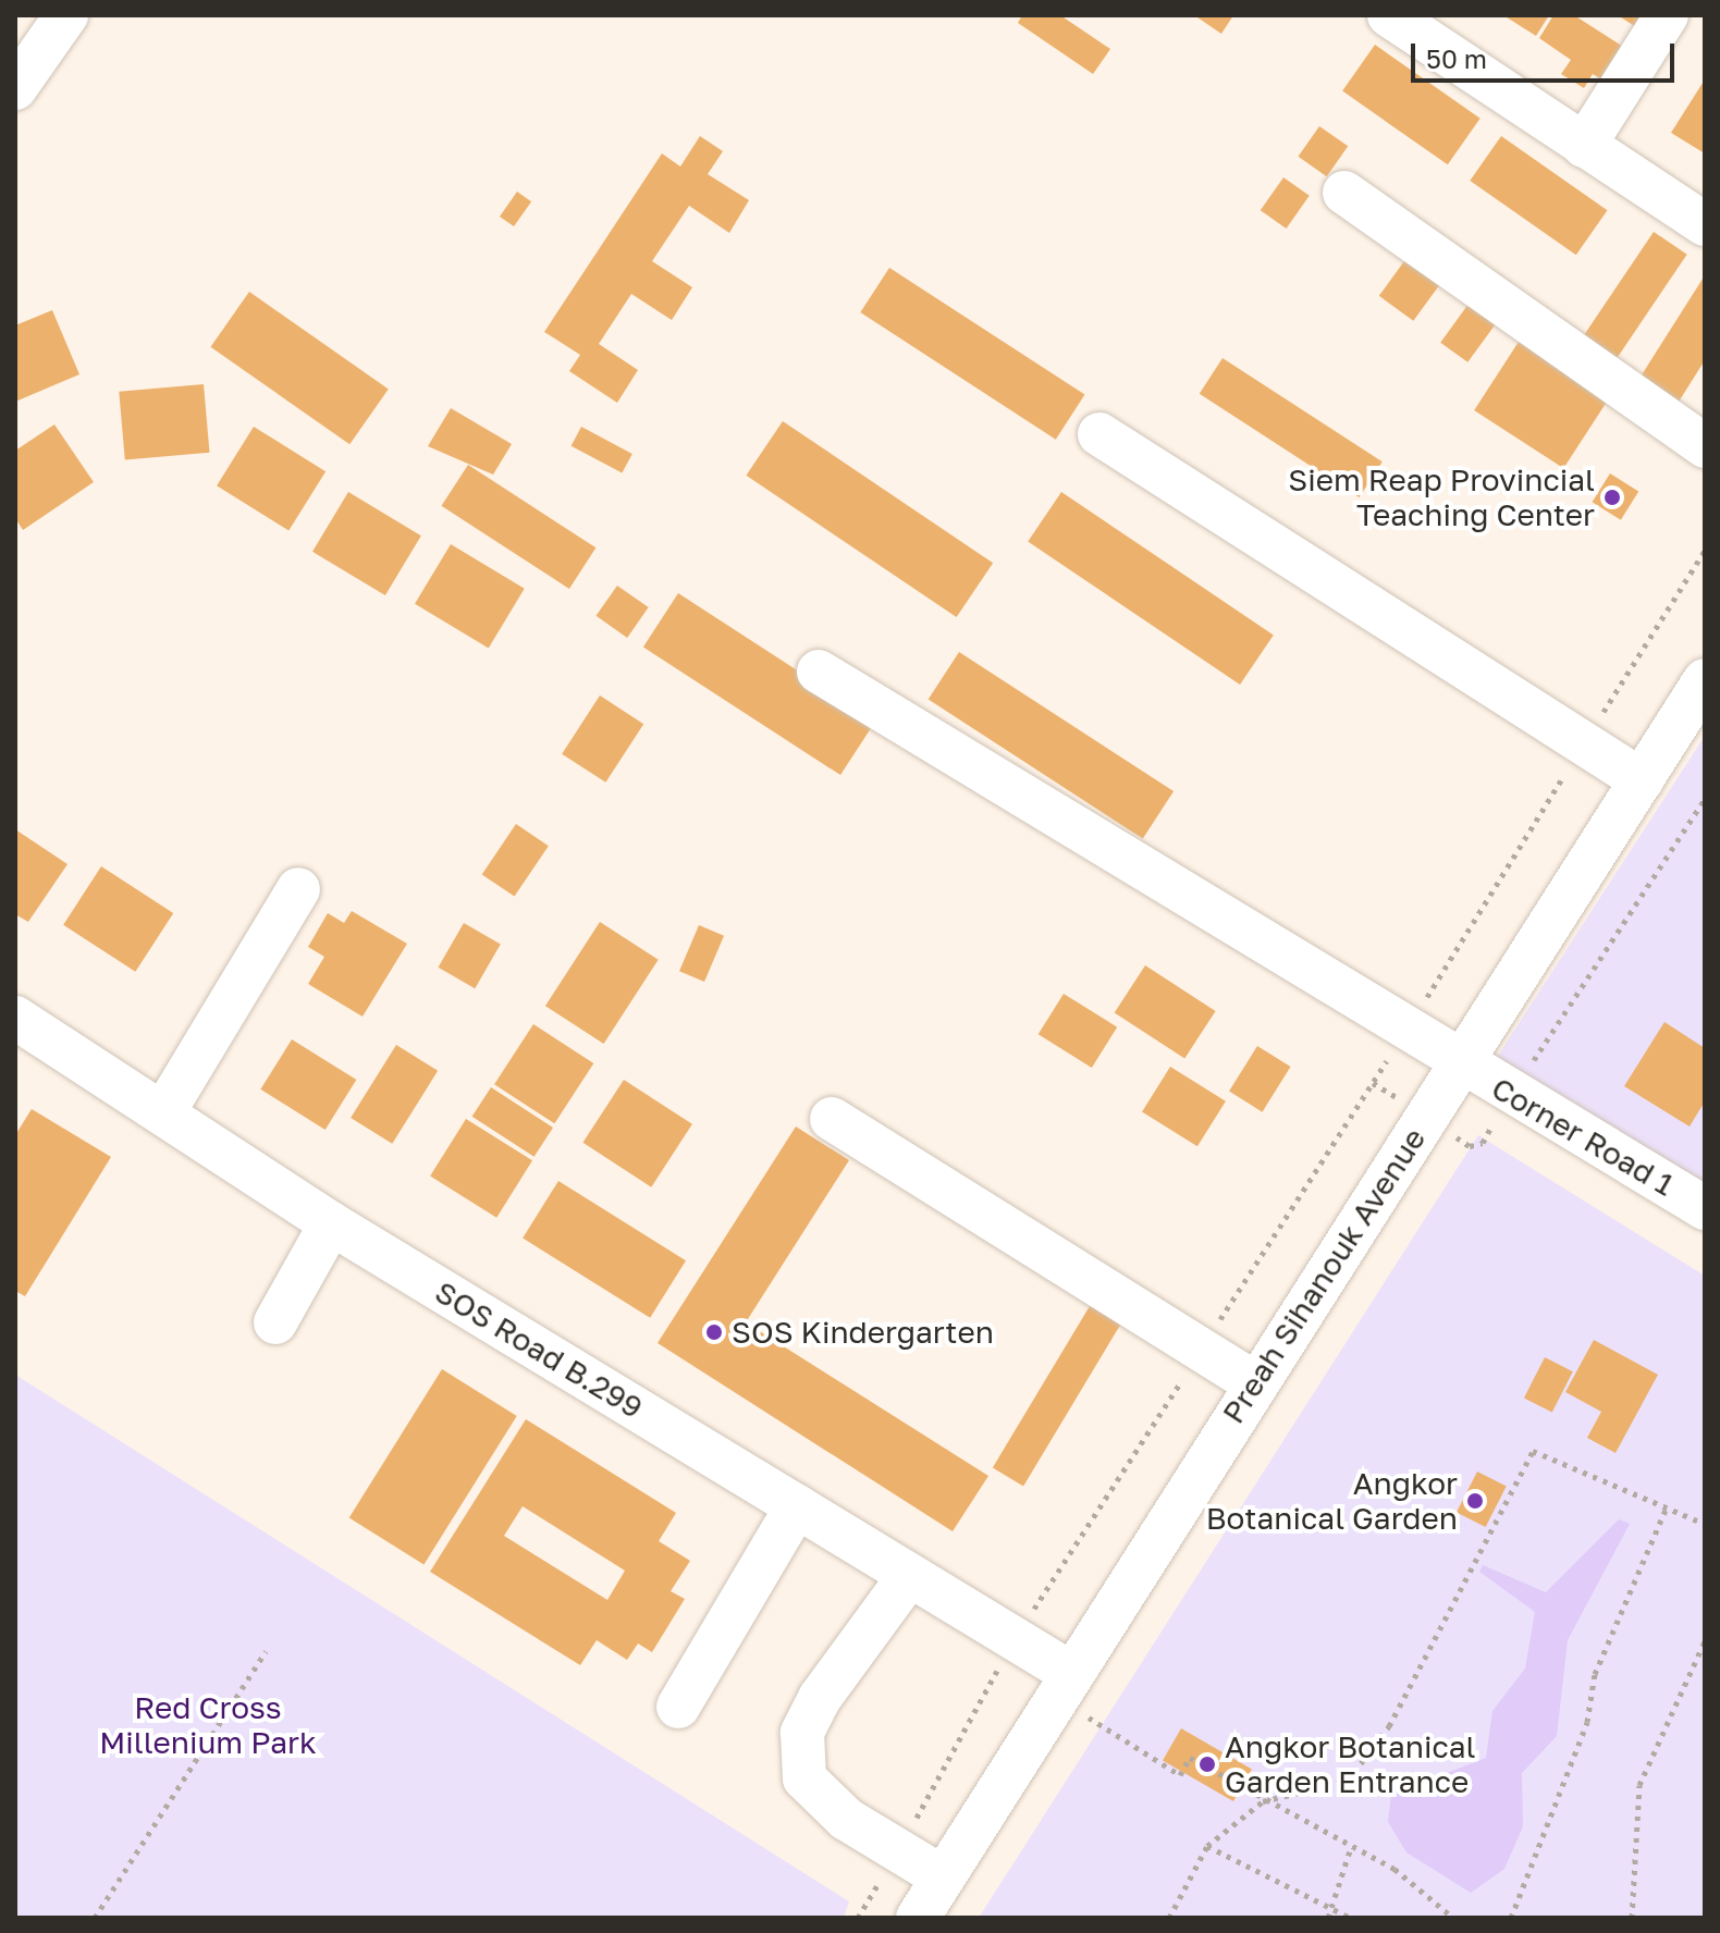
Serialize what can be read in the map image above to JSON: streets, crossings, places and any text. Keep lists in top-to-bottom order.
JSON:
{
  "streets": {
    "street": ["Corner Road 1", "Preah Sihanouk Avenue", "SOS Road B.299"]
  },
  "crossings": [
    ["Corner Road 1", "Preah Sihanouk Avenue"],
    ["Preah Sihanouk Avenue", "SOS Road B.299"]
  ],
  "parks": ["Red Cross Millenium Park"],
  "places": [
    "Siem Reap Provincial Teaching Center",
    "SOS Kindergarten",
    "Angkor Botanical Garden",
    "Angkor Botanical Garden Entrance"
  ],
  "scale_bar": "50 m"
}
